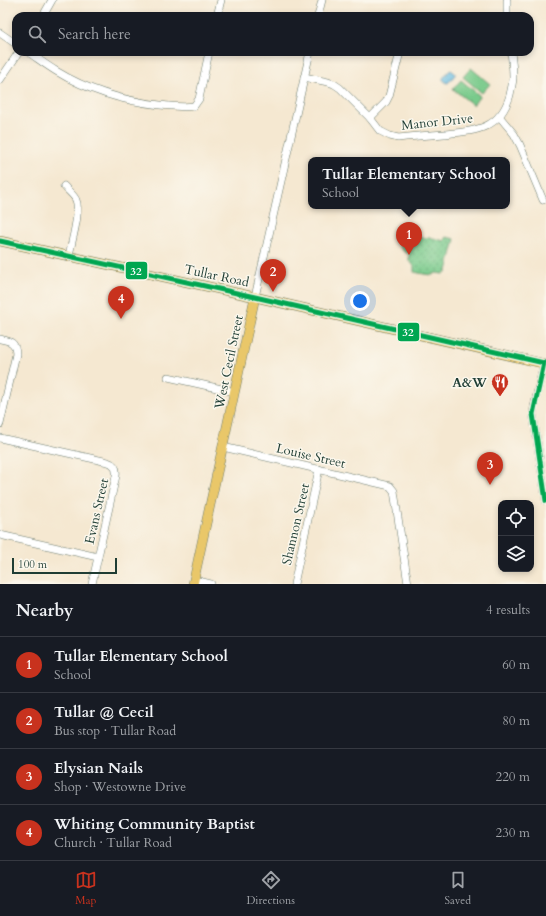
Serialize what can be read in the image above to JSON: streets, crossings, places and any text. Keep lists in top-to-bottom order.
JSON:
{
  "streets": {
    "main road": ["Tullar Road", "West Cecil Street"],
    "street": [
      "Manor Drive",
      "Louise Street",
      "Evans Street",
      "Shannon Street"
    ]
  },
  "crossings": [
    ["Manor Drive", "West Cecil Street"],
    ["Tullar Road", "West Cecil Street"],
    ["West Cecil Street", "Louise Street"],
    ["Louise Street", "Shannon Street"]
  ],
  "places": {
    "restaurant": ["A&W"]
  },
  "lines": ["transit line 32"],
  "scale_bar": "100 m",
  "page": {
    "search": "Search here",
    "popup": ["Tullar Elementary School", "School"],
    "pins": [
      "1",
      "2",
      "4",
      "3"
    ],
    "scale": "100 m",
    "heading": ["Nearby", "4 results"],
    "list": [
      {
        "mark": "1",
        "name": "Tullar Elementary School",
        "note": "School",
        "value": "60 m"
      },
      {
        "mark": "2",
        "name": "Tullar @ Cecil",
        "note": "Bus stop · Tullar Road",
        "value": "80 m"
      },
      {
        "mark": "3",
        "name": "Elysian Nails",
        "note": "Shop · Westowne Drive",
        "value": "220 m"
      },
      {
        "mark": "4",
        "name": "Whiting Community Baptist",
        "note": "Church · Tullar Road",
        "value": "230 m"
      }
    ],
    "nav": ["Map", "Directions", "Saved"]
  }
}
